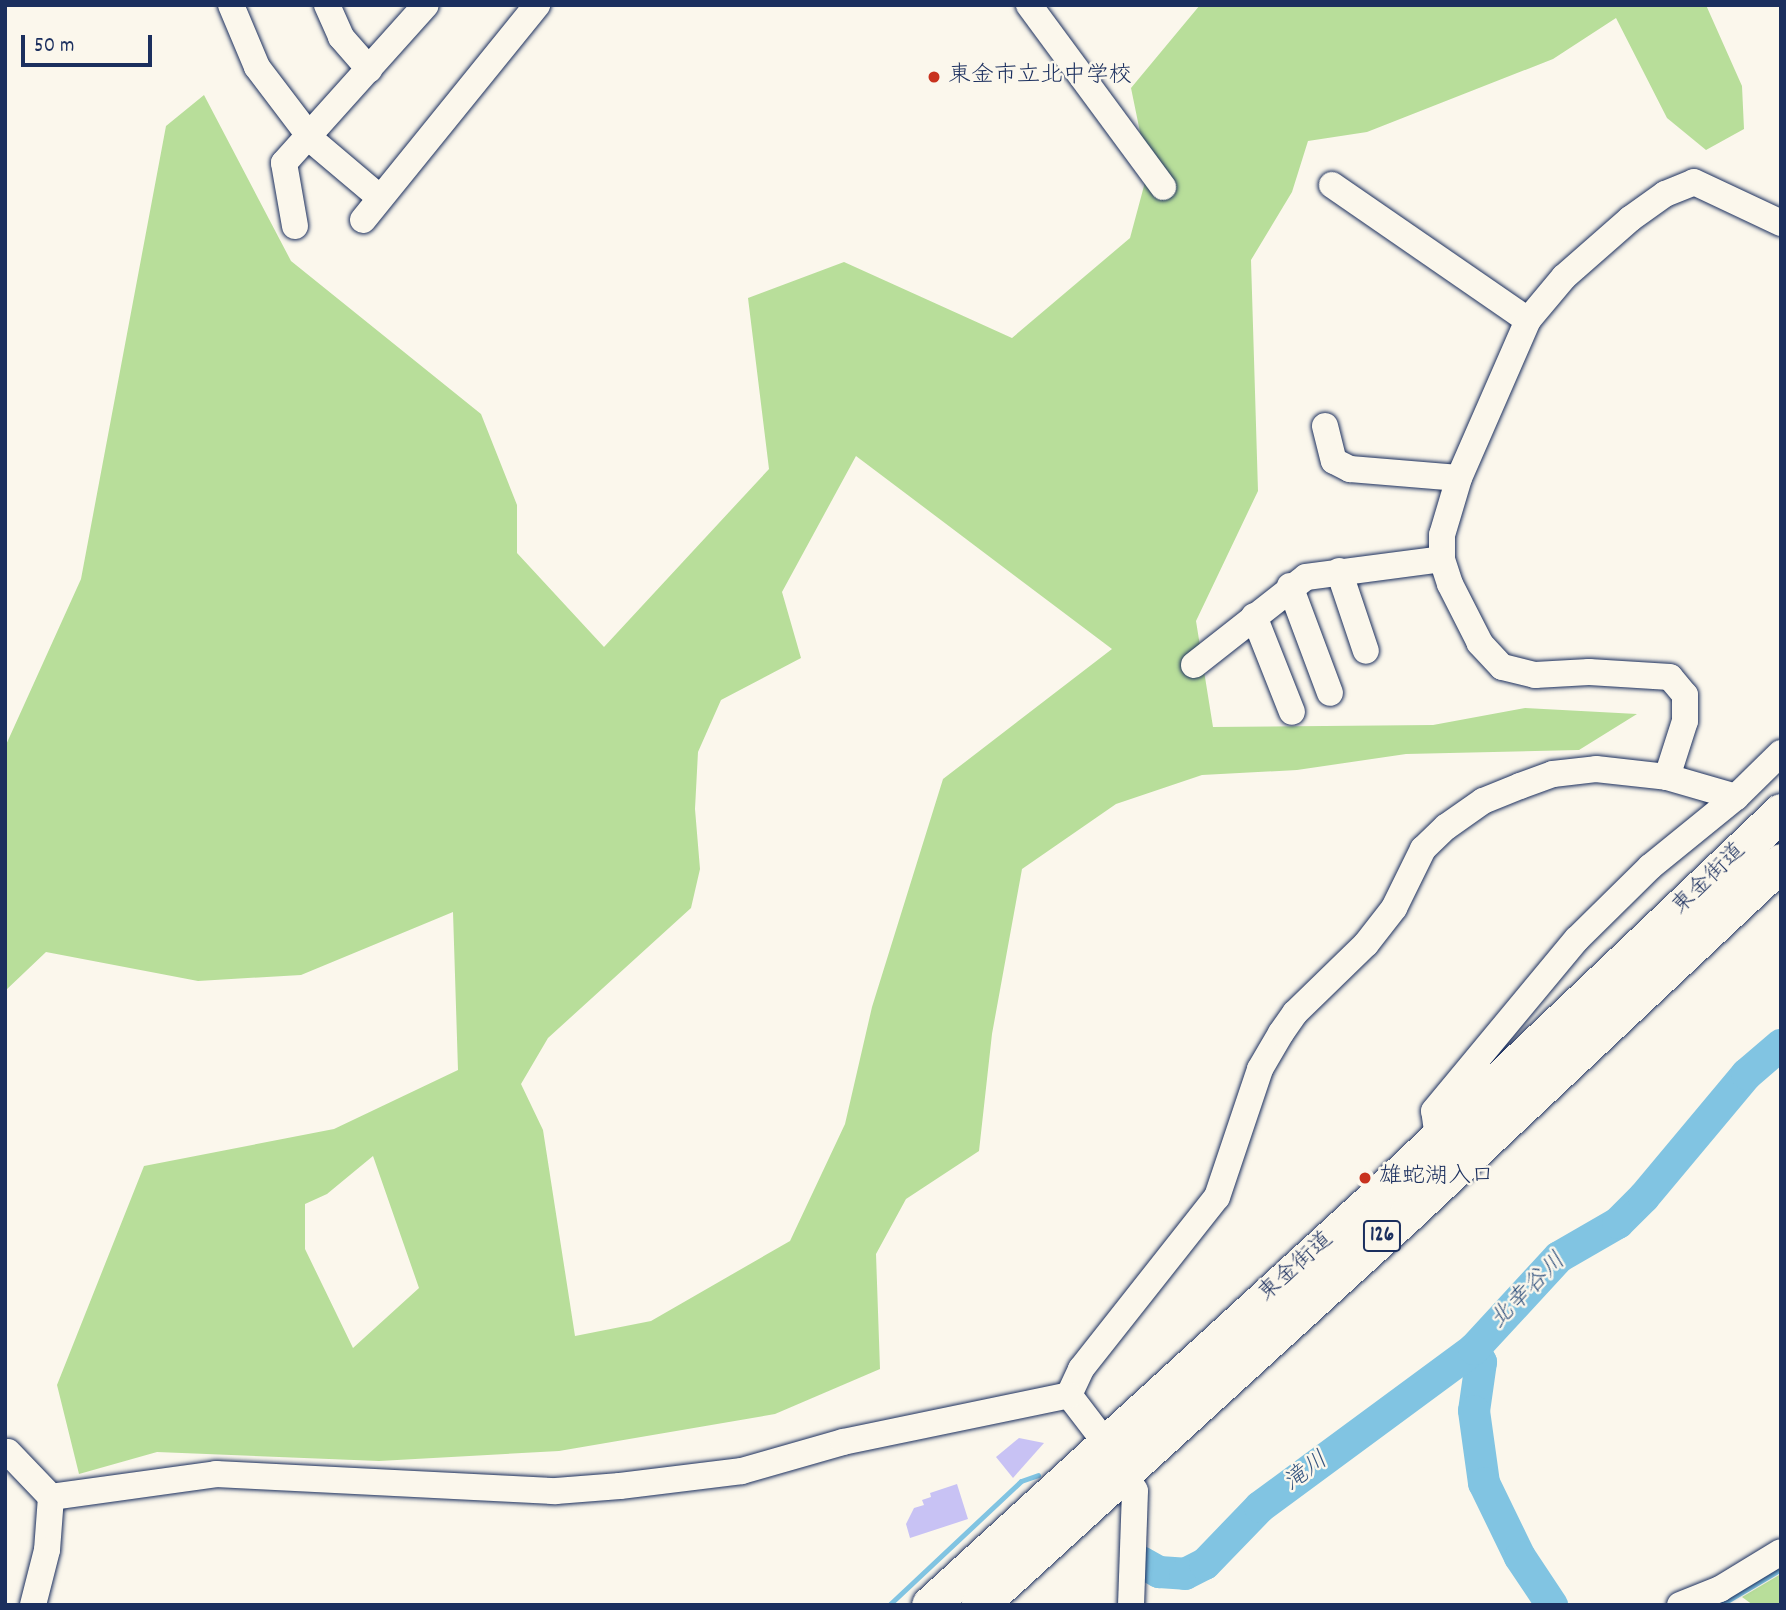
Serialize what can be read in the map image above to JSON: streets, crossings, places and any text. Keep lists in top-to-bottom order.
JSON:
{
  "streets": {
    "highway": ["東金街道", "126"]
  },
  "water": ["北幸谷川", "滝川"],
  "places": ["東金市立北中学校", "雄蛇湖入口"],
  "scale_bar": "50 m"
}
